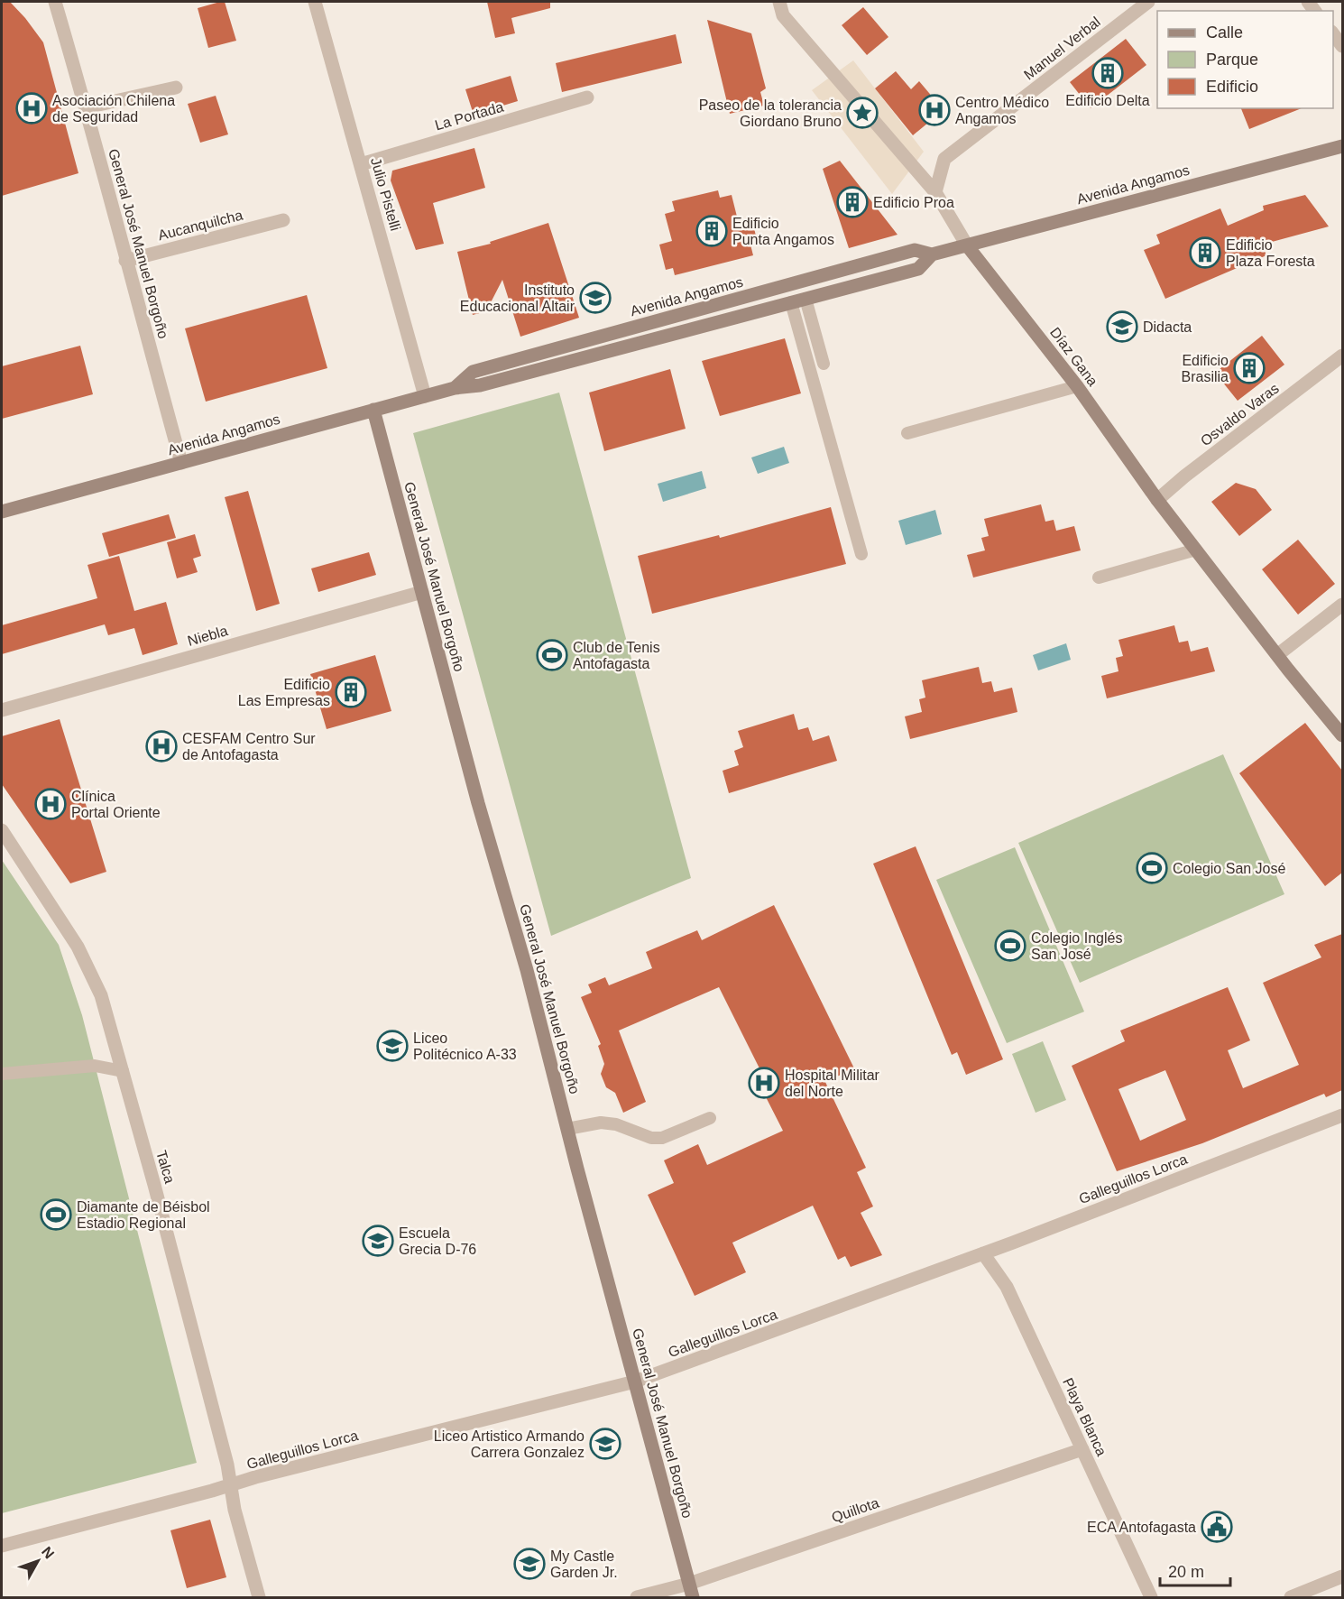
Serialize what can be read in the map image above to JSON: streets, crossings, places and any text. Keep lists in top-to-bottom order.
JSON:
{
  "streets": {
    "main road": ["Avenida Angamos", "General José Manuel Borgoño", "Díaz Gana"],
    "street": [
      "Manuel Verbal",
      "La Portada",
      "Julio Pistelli",
      "Aucanquilcha",
      "Osvaldo Varas",
      "Niebla",
      "Talca",
      "Galleguillos Lorca",
      "Playa Blanca",
      "Quillota"
    ]
  },
  "crossings": [
    ["Manuel Verbal", "Díaz Gana"],
    ["La Portada", "Julio Pistelli"],
    ["Avenida Angamos", "Julio Pistelli"],
    ["Avenida Angamos", "General José Manuel Borgoño"],
    ["Avenida Angamos", "Díaz Gana"],
    ["Aucanquilcha", "General José Manuel Borgoño"],
    ["General José Manuel Borgoño", "Niebla"],
    ["General José Manuel Borgoño", "Galleguillos Lorca"],
    ["General José Manuel Borgoño", "Quillota"],
    ["Díaz Gana", "Osvaldo Varas"],
    ["Talca", "Galleguillos Lorca"],
    ["Galleguillos Lorca", "Playa Blanca"],
    ["Playa Blanca", "Quillota"]
  ],
  "places": {
    "building": [
      "Edificio Delta",
      "Edificio Proa",
      "Edificio Punta Angamos",
      "Edificio Plaza Foresta",
      "Edificio Brasilia",
      "Edificio Las Empresas"
    ],
    "hospital": [
      "Asociación Chilena de Seguridad",
      "Centro Médico Angamos",
      "CESFAM Centro Sur de Antofagasta",
      "Clínica Portal Oriente",
      "Hospital Militar del Norte"
    ],
    "place": ["Paseo de la tolerancia Giordano Bruno"],
    "school or university": [
      "Instituto Educacional Altair",
      "Didacta",
      "Liceo Politécnico A-33",
      "Escuela Grecia D-76",
      "Liceo Artistico Armando Carrera Gonzalez",
      "My Castle Garden Jr."
    ],
    "sports": [
      "Club de Tenis Antofagasta",
      "Colegio San José",
      "Colegio Inglés San José",
      "Diamante de Béisbol Estadio Regional"
    ],
    "public building": ["ECA Antofagasta"]
  },
  "legend": ["Calle", "Parque", "Edificio"],
  "scale_bar": "20 m",
  "north": "top right"
}
